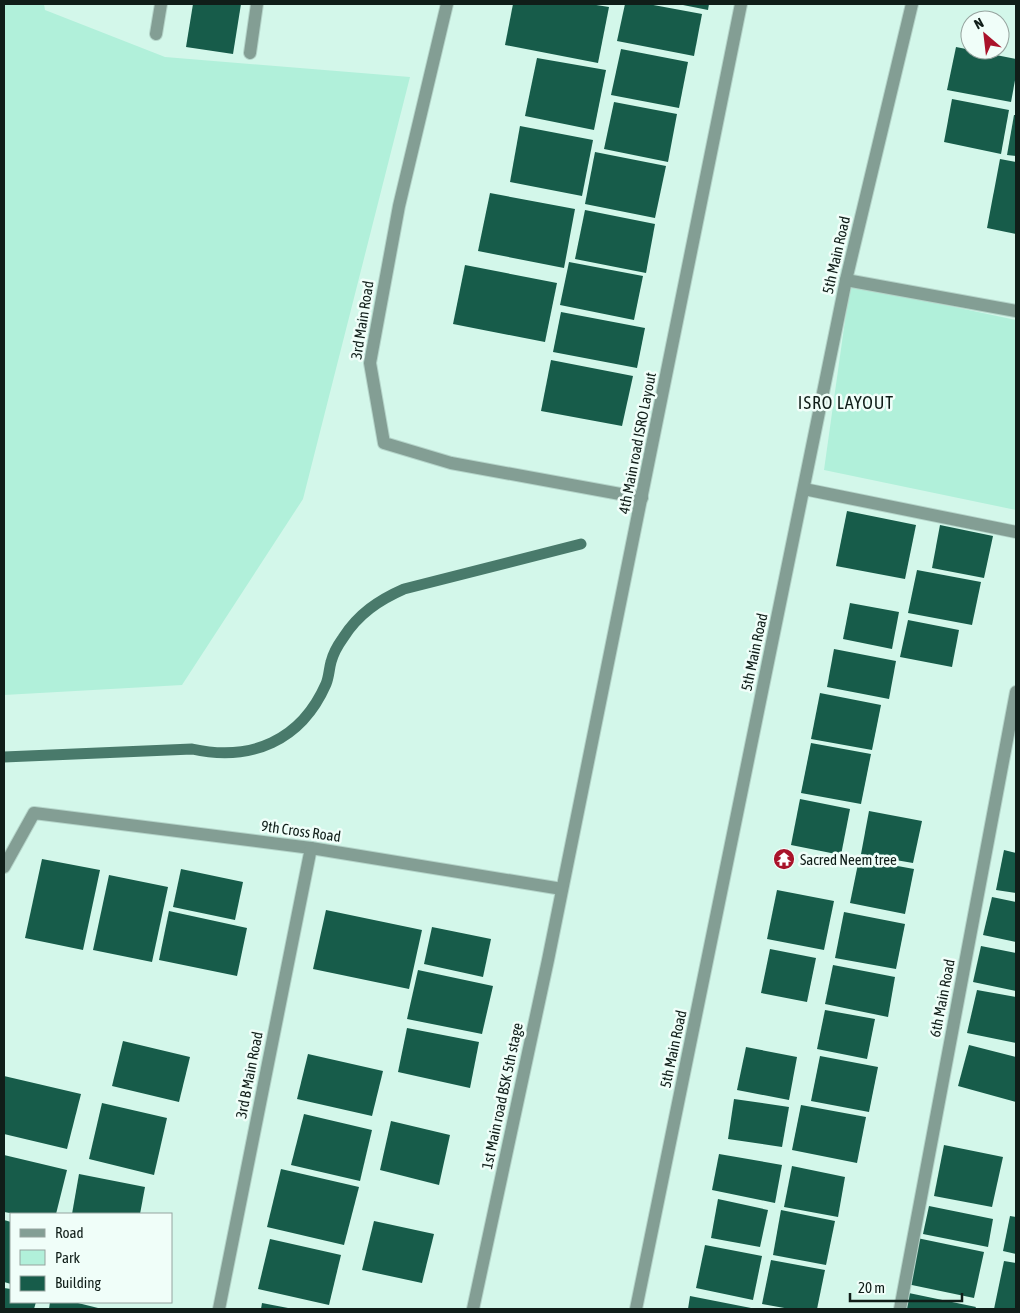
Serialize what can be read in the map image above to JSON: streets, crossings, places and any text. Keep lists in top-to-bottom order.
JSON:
{
  "streets": {
    "street": [
      "5th Main Road",
      "3rd Main Road",
      "4th Main road ISRO Layout",
      "9th Cross Road",
      "6th Main Road",
      "3rd B Main Road",
      "1st Main road BSK 5th stage"
    ]
  },
  "crossings": [
    ["3rd Main Road", "4th Main road ISRO Layout"],
    ["4th Main road ISRO Layout", "9th Cross Road"],
    ["4th Main road ISRO Layout", "1st Main road BSK 5th stage"],
    ["9th Cross Road", "3rd B Main Road"],
    ["9th Cross Road", "1st Main road BSK 5th stage"]
  ],
  "districts": ["ISRO LAYOUT"],
  "places": {
    "temple": ["Sacred Neem tree"]
  },
  "legend": ["Road", "Park", "Building"],
  "scale_bar": "20 m",
  "north": "top left"
}
